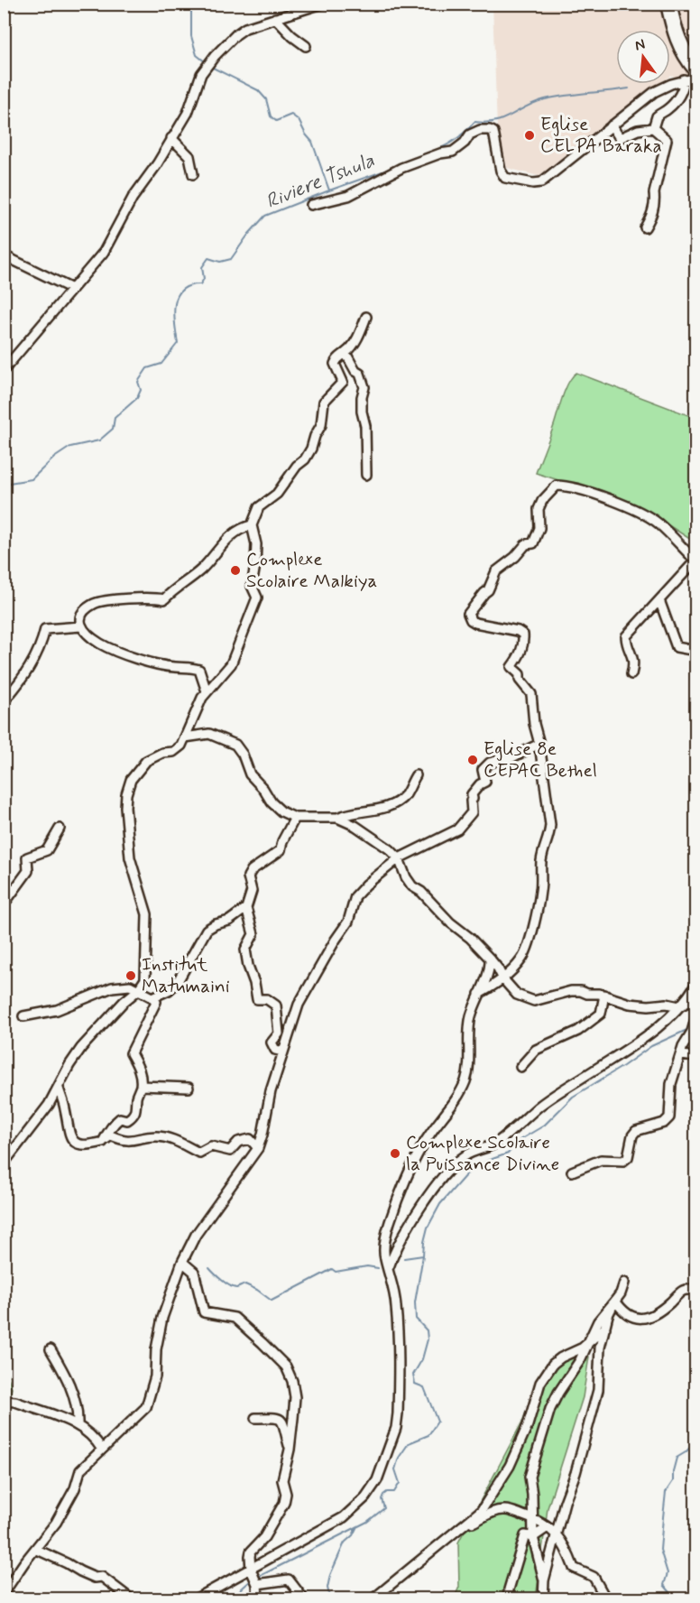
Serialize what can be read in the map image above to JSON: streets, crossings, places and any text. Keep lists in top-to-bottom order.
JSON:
{
  "water": ["Riviere Tshula"],
  "places": [
    "Eglise CELPA Baraka",
    "Complexe Scolaire Malkiya",
    "Eglise 8e CEPAC Bethel",
    "Institut Matumaini",
    "Complexe Scolaire la Puissance Divine"
  ],
  "north": "top"
}
